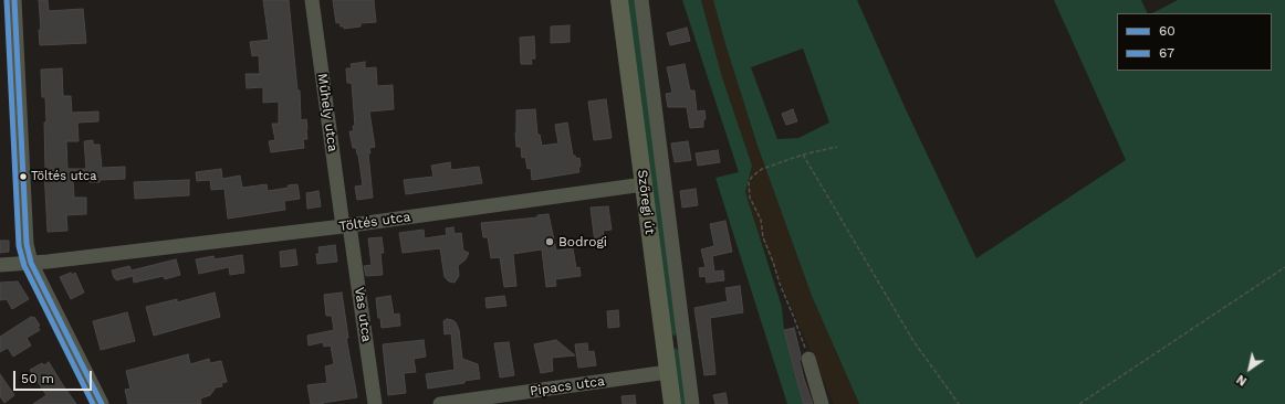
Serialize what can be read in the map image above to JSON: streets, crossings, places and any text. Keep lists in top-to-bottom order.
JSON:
{
  "streets": {
    "main road": ["Szőregi út"],
    "street": [
      "Műhely utca",
      "Töltés utca",
      "Vas utca",
      "Pipacs utca"
    ]
  },
  "crossings": [
    ["Műhely utca", "Töltés utca"],
    ["Műhely utca", "Vas utca"],
    ["Szőregi út", "Töltés utca"],
    ["Szőregi út", "Pipacs utca"],
    ["Töltés utca", "Vas utca"]
  ],
  "places": ["Töltés utca", "Bodrogi"],
  "lines": ["transit line 60", "transit line 67"],
  "legend": ["60", "67"],
  "scale_bar": "50 m",
  "north": "bottom left"
}
